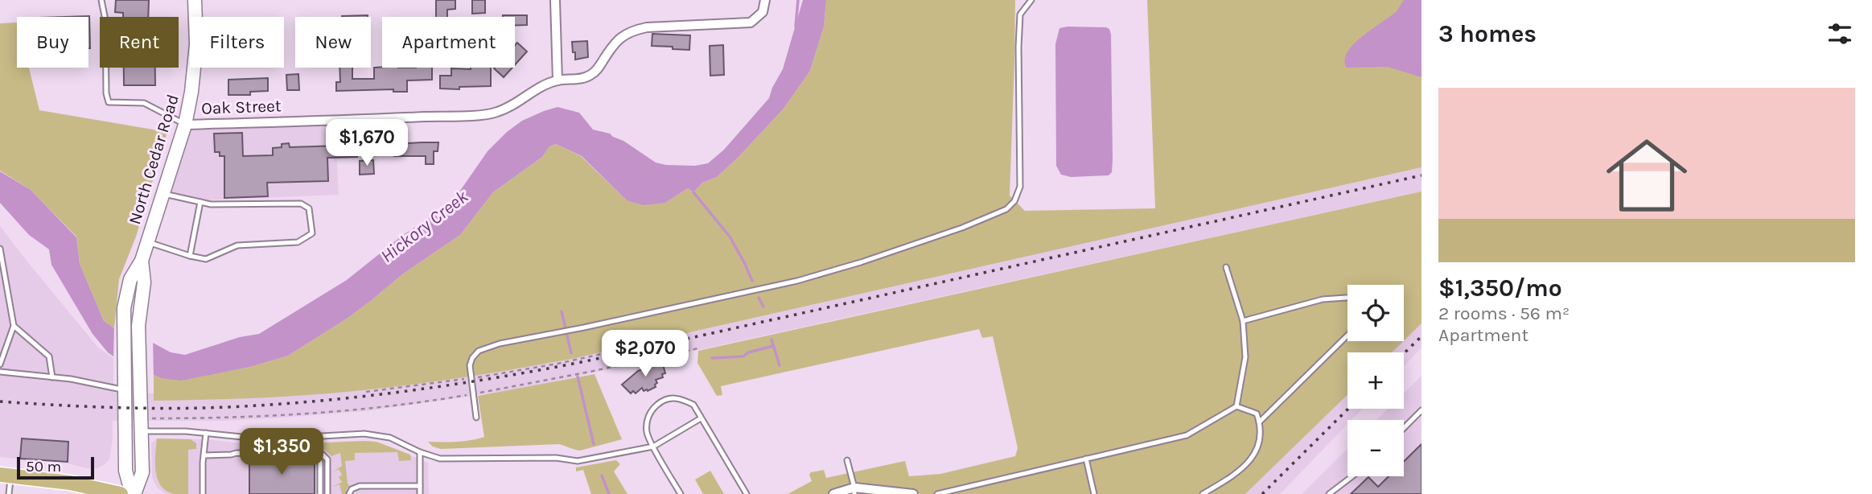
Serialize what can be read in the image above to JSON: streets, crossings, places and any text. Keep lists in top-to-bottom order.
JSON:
{
  "streets": {
    "street": ["Oak Street", "North Cedar Road"]
  },
  "crossings": [
    ["Oak Street", "North Cedar Road"]
  ],
  "water": ["Hickory Creek"],
  "scale_bar": "50 m",
  "page": {
    "heading": "3 homes",
    "chip": [
      "Buy",
      "Rent",
      "Filters",
      "New",
      "Apartment"
    ],
    "list": [
      {
        "name": "$1,350/mo",
        "note": "2 rooms · 56 m² · Apartment"
      }
    ],
    "price": ["$1,670", "$2,070", "$1,350"],
    "map_buttons": ["+", "−"],
    "scale": "50 m"
  }
}
